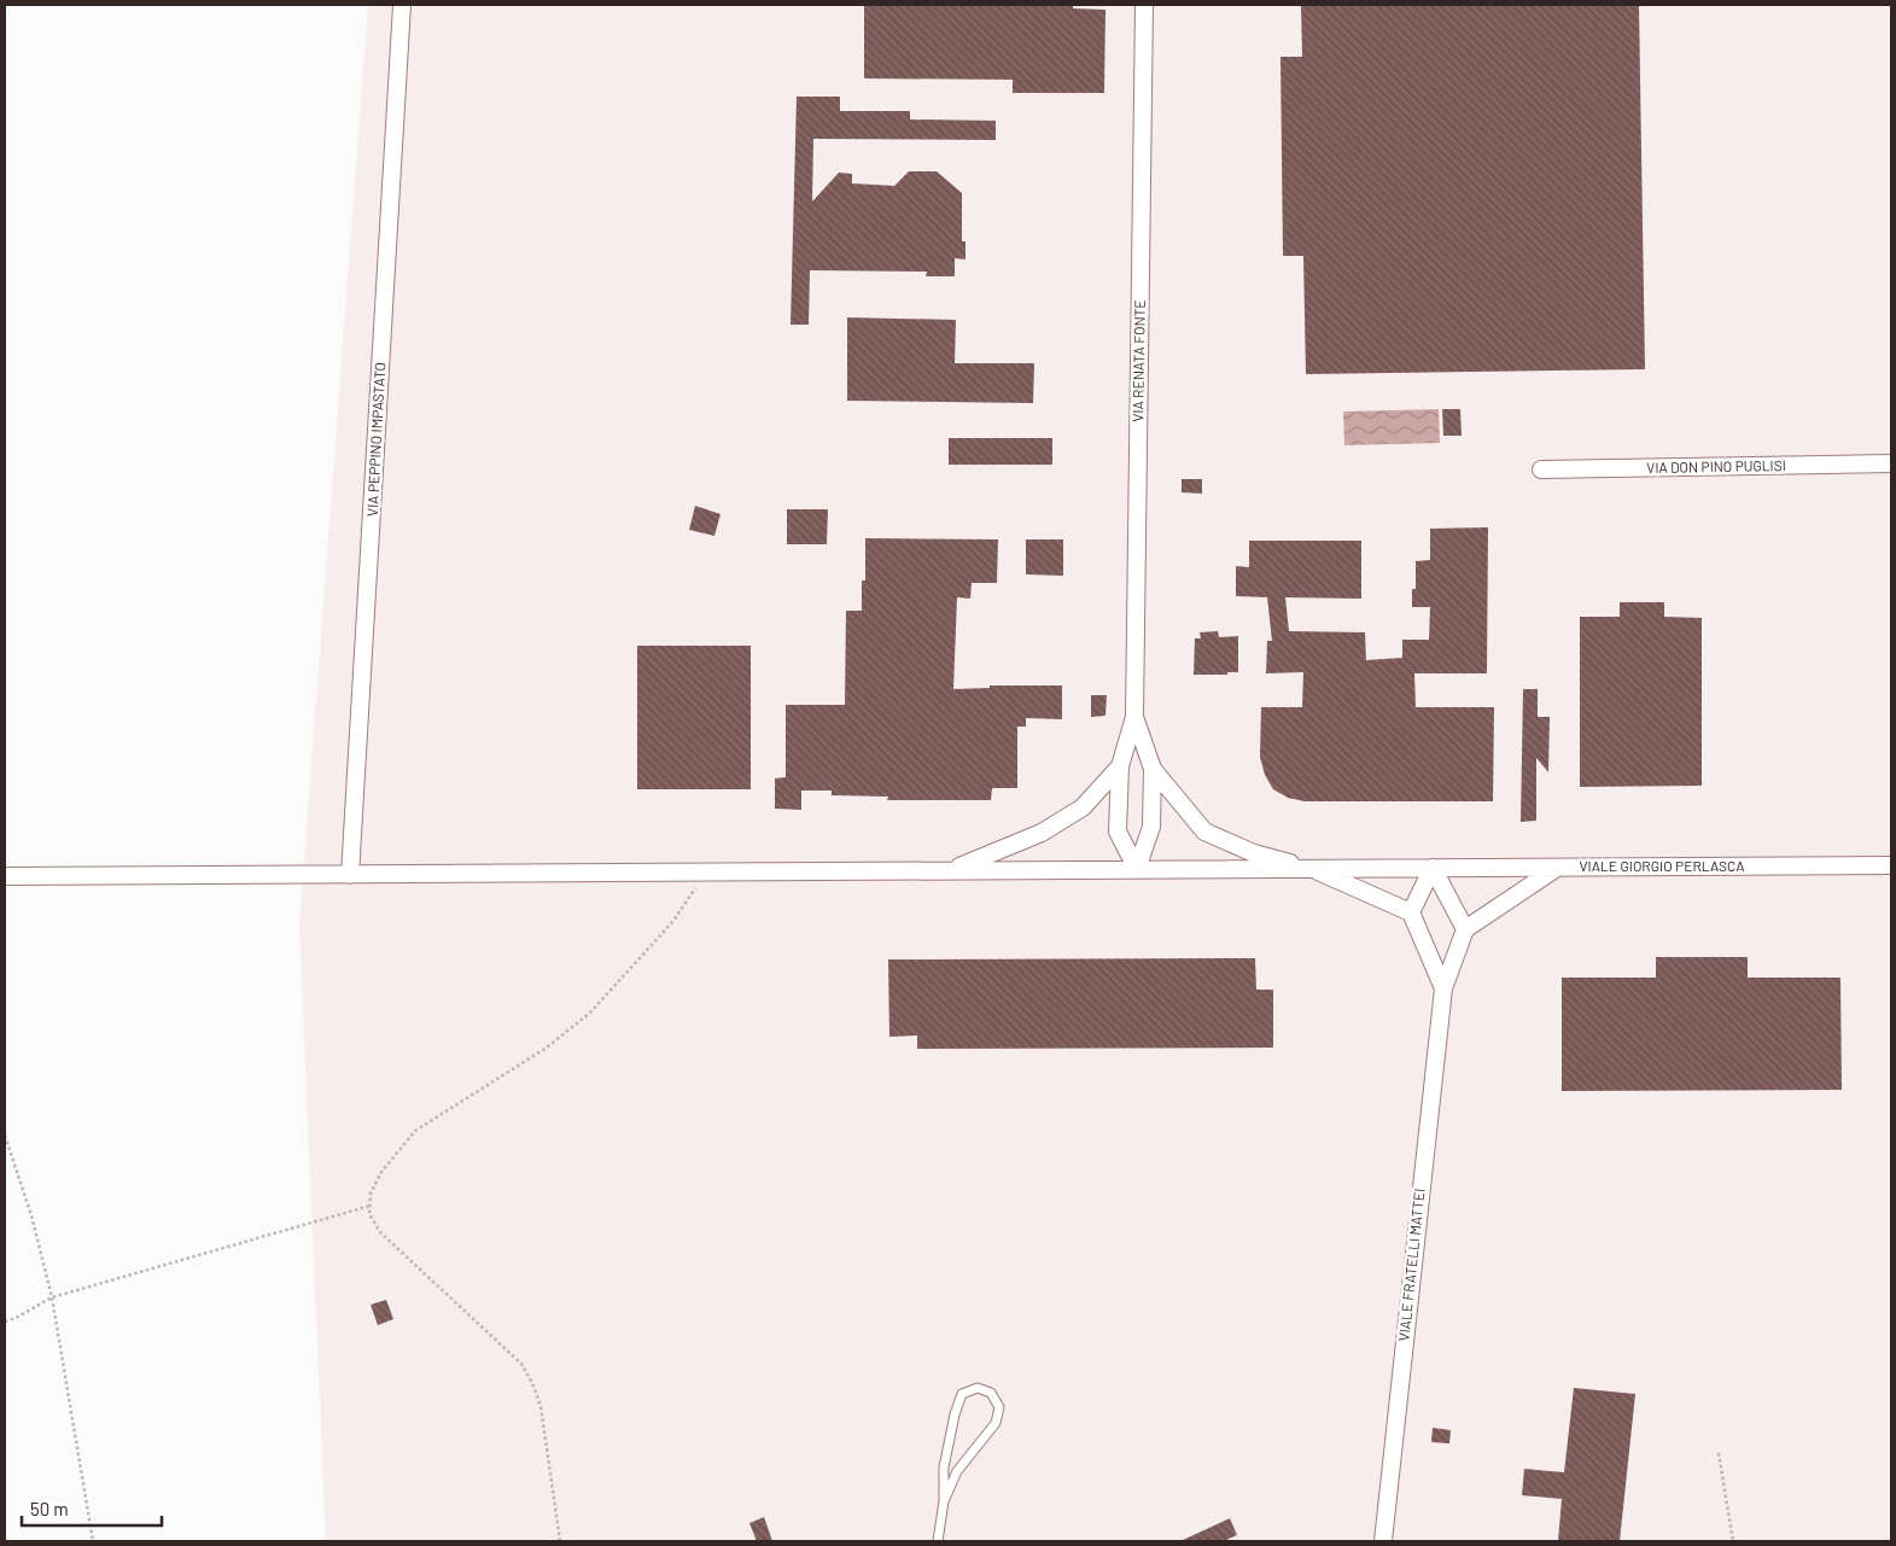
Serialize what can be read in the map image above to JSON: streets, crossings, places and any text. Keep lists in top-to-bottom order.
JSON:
{
  "streets": {
    "street": [
      "VIA RENATA FONTE",
      "VIA PEPPINO IMPASTATO",
      "VIA DON PINO PUGLISI",
      "VIALE GIORGIO PERLASCA",
      "VIALE FRATELLI MATTEI"
    ]
  },
  "crossings": [
    ["VIA RENATA FONTE", "VIALE GIORGIO PERLASCA"]
  ],
  "scale_bar": "50 m"
}
